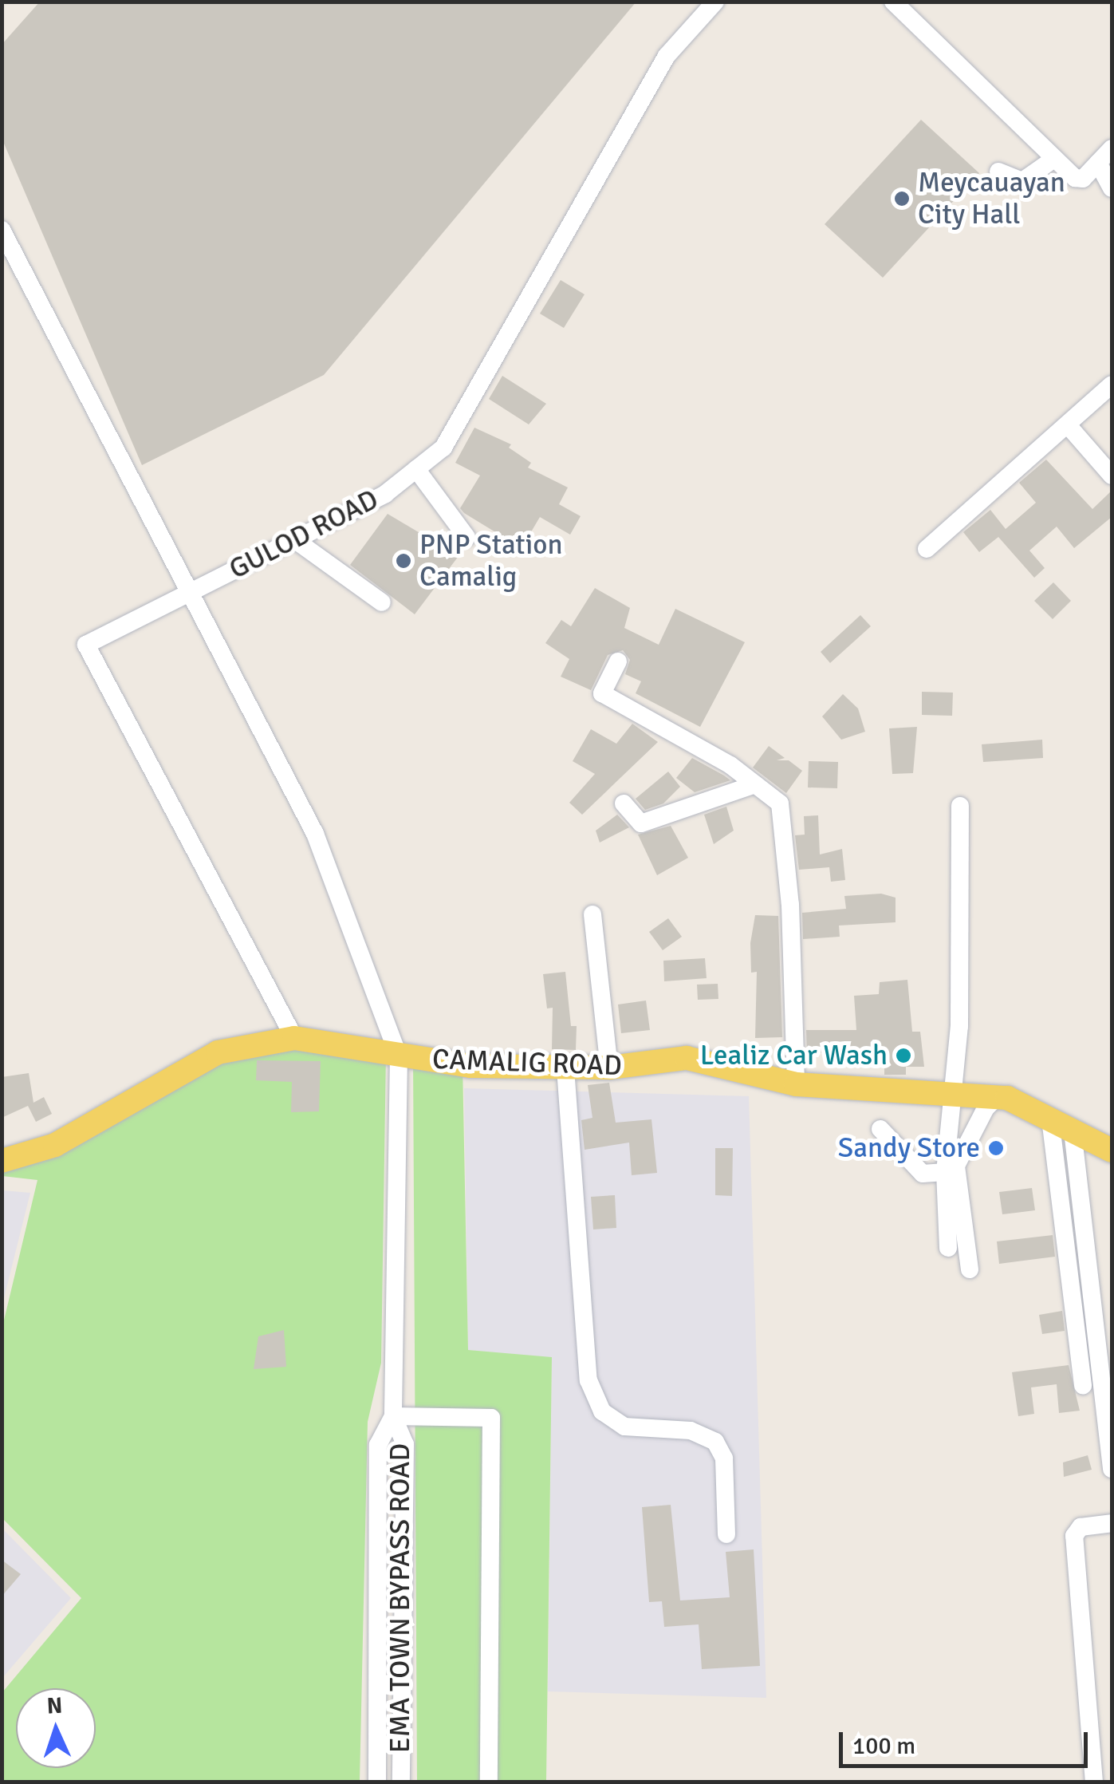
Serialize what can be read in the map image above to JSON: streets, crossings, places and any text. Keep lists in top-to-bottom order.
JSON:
{
  "streets": {
    "main road": ["CAMALIG ROAD"],
    "street": ["GULOD ROAD", "EMA TOWN BYPASS ROAD"]
  },
  "crossings": [
    ["GULOD ROAD", "CAMALIG ROAD"],
    ["CAMALIG ROAD", "EMA TOWN BYPASS ROAD"]
  ],
  "places": [
    "Meycauayan City Hall",
    "PNP Station Camalig",
    "Lealiz Car Wash",
    "Sandy Store"
  ],
  "scale_bar": "100 m",
  "north": "top"
}
